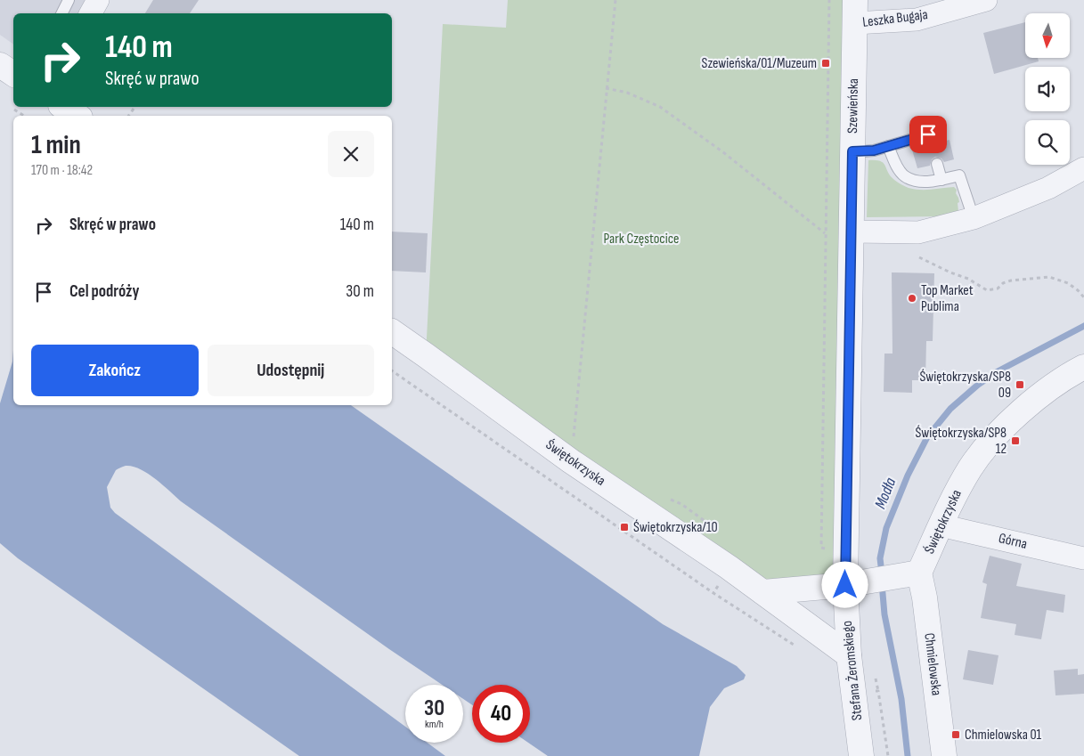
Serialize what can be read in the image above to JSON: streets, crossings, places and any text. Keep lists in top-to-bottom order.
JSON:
{
  "streets": {
    "street": [
      "Leszka Bugaja",
      "Szewieńska",
      "Świętokrzyska",
      "Górna",
      "Chmielowska",
      "Stefana Żeromskiego"
    ]
  },
  "crossings": [
    ["Leszka Bugaja", "Szewieńska"],
    ["Szewieńska", "Stefana Żeromskiego"],
    ["Świętokrzyska", "Górna"],
    ["Świętokrzyska", "Chmielowska"],
    ["Świętokrzyska", "Stefana Żeromskiego"]
  ],
  "water": ["Modła"],
  "parks": ["Park Częstocice"],
  "places": {
    "transit": [
      "Szewieńska/01/Muzeum",
      "Świętokrzyska/SP8 09",
      "Świętokrzyska/SP8 12",
      "Świętokrzyska/10",
      "Chmielowska 01"
    ],
    "other": ["Top Market Publima"]
  },
  "north": "bottom",
  "page": {
    "turn": ["140 m", "Skręć w prawo"],
    "heading": ["1 min", "170 m · 18:42"],
    "list": [
      {
        "name": "Skręć w prawo",
        "value": "140 m"
      },
      {
        "name": "Cel podróży",
        "value": "30 m"
      }
    ],
    "buttons": ["Zakończ", "Udostępnij"],
    "speed": "30 km/h",
    "limit": "40"
  }
}
